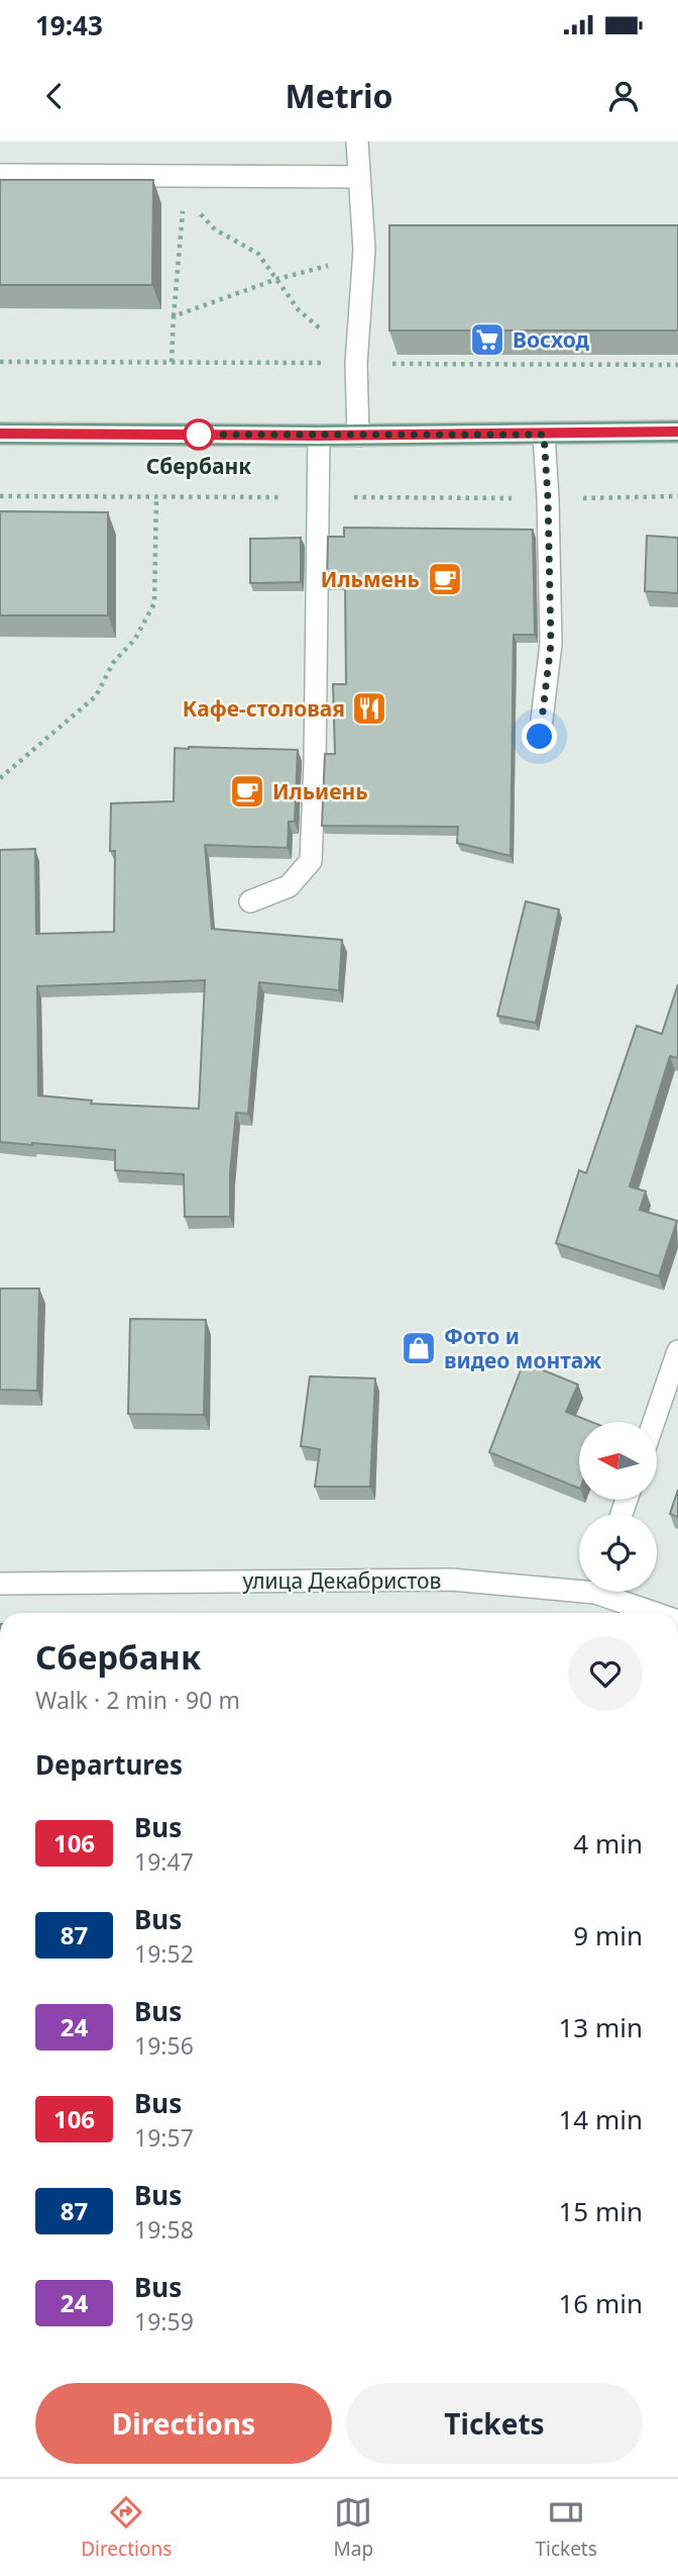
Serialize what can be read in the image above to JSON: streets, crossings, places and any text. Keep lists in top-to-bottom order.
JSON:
{
  "streets": {
    "street": ["улица Декабристов"]
  },
  "places": {
    "supermarket": ["Восход"],
    "other": ["Сбербанк"],
    "cafe": ["Ильмень", "Ильиень"],
    "restaurant": ["Кафе-столовая"],
    "shop": ["Фото и видео монтаж"]
  },
  "lines": ["bus line 106"],
  "north": "left",
  "page": {
    "status": "19:43",
    "header": "Metrio",
    "heading": [
      ["Сбербанк", "Walk · 2 min · 90 m"],
      "Departures"
    ],
    "list": [
      {
        "mark": "106",
        "name": "Bus",
        "note": "19:47",
        "value": "4 min"
      },
      {
        "mark": "87",
        "name": "Bus",
        "note": "19:52",
        "value": "9 min"
      },
      {
        "mark": "24",
        "name": "Bus",
        "note": "19:56",
        "value": "13 min"
      },
      {
        "mark": "106",
        "name": "Bus",
        "note": "19:57",
        "value": "14 min"
      },
      {
        "mark": "87",
        "name": "Bus",
        "note": "19:58",
        "value": "15 min"
      },
      {
        "mark": "24",
        "name": "Bus",
        "note": "19:59",
        "value": "16 min"
      }
    ],
    "buttons": ["Directions", "Tickets"],
    "tabs": ["Directions", "Map", "Tickets"]
  }
}
